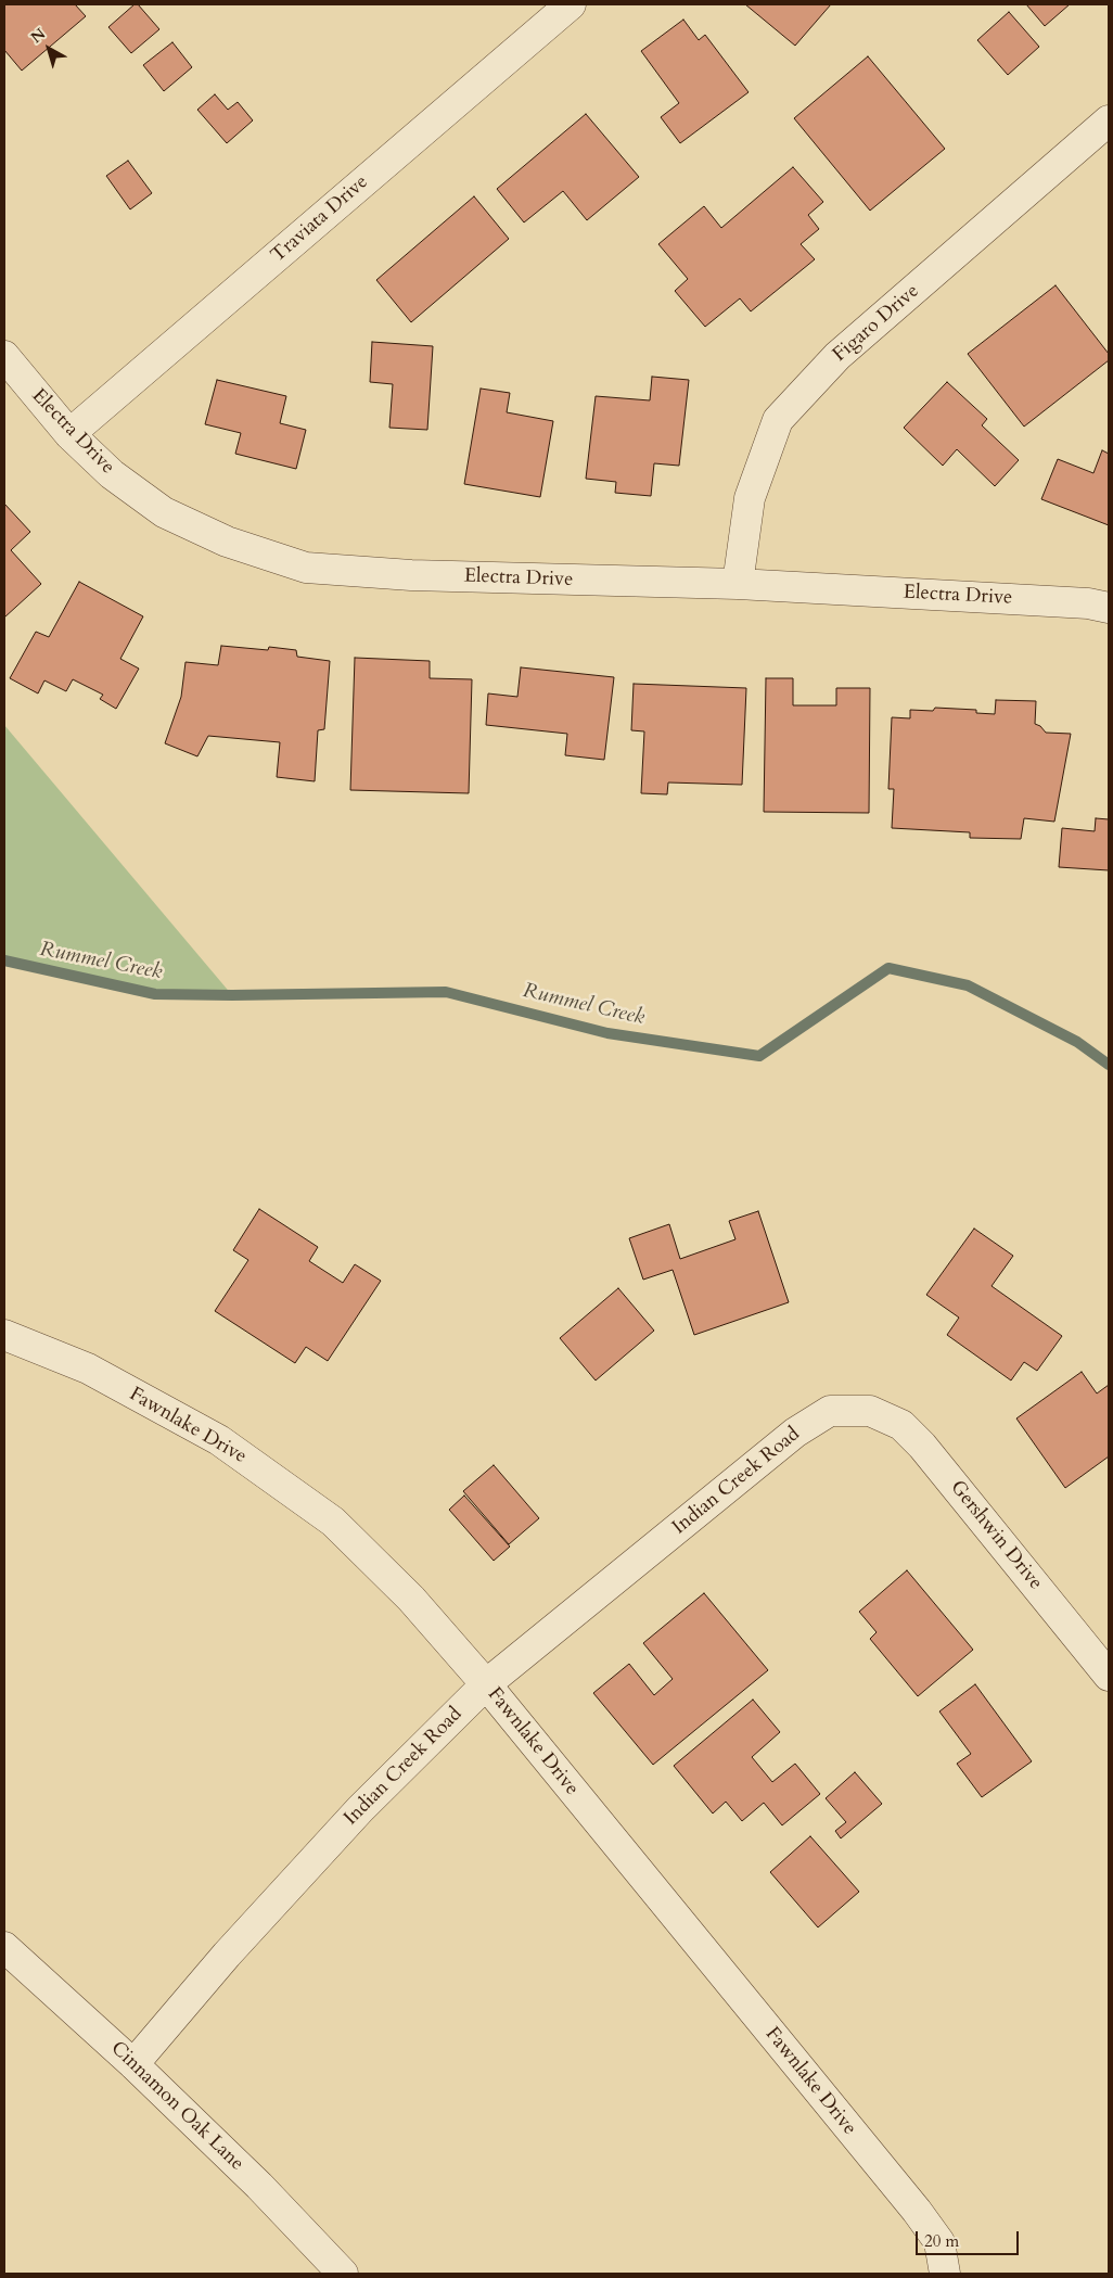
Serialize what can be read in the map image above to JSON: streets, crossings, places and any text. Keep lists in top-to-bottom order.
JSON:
{
  "streets": {
    "street": [
      "Traviata Drive",
      "Figaro Drive",
      "Electra Drive",
      "Fawnlake Drive",
      "Indian Creek Road",
      "Gershwin Drive",
      "Cinnamon Oak Lane"
    ]
  },
  "crossings": [
    ["Traviata Drive", "Electra Drive"],
    ["Figaro Drive", "Electra Drive"],
    ["Fawnlake Drive", "Indian Creek Road"],
    ["Indian Creek Road", "Gershwin Drive"],
    ["Indian Creek Road", "Cinnamon Oak Lane"]
  ],
  "water": ["Rummel Creek"],
  "scale_bar": "20 m",
  "north": "top left"
}
